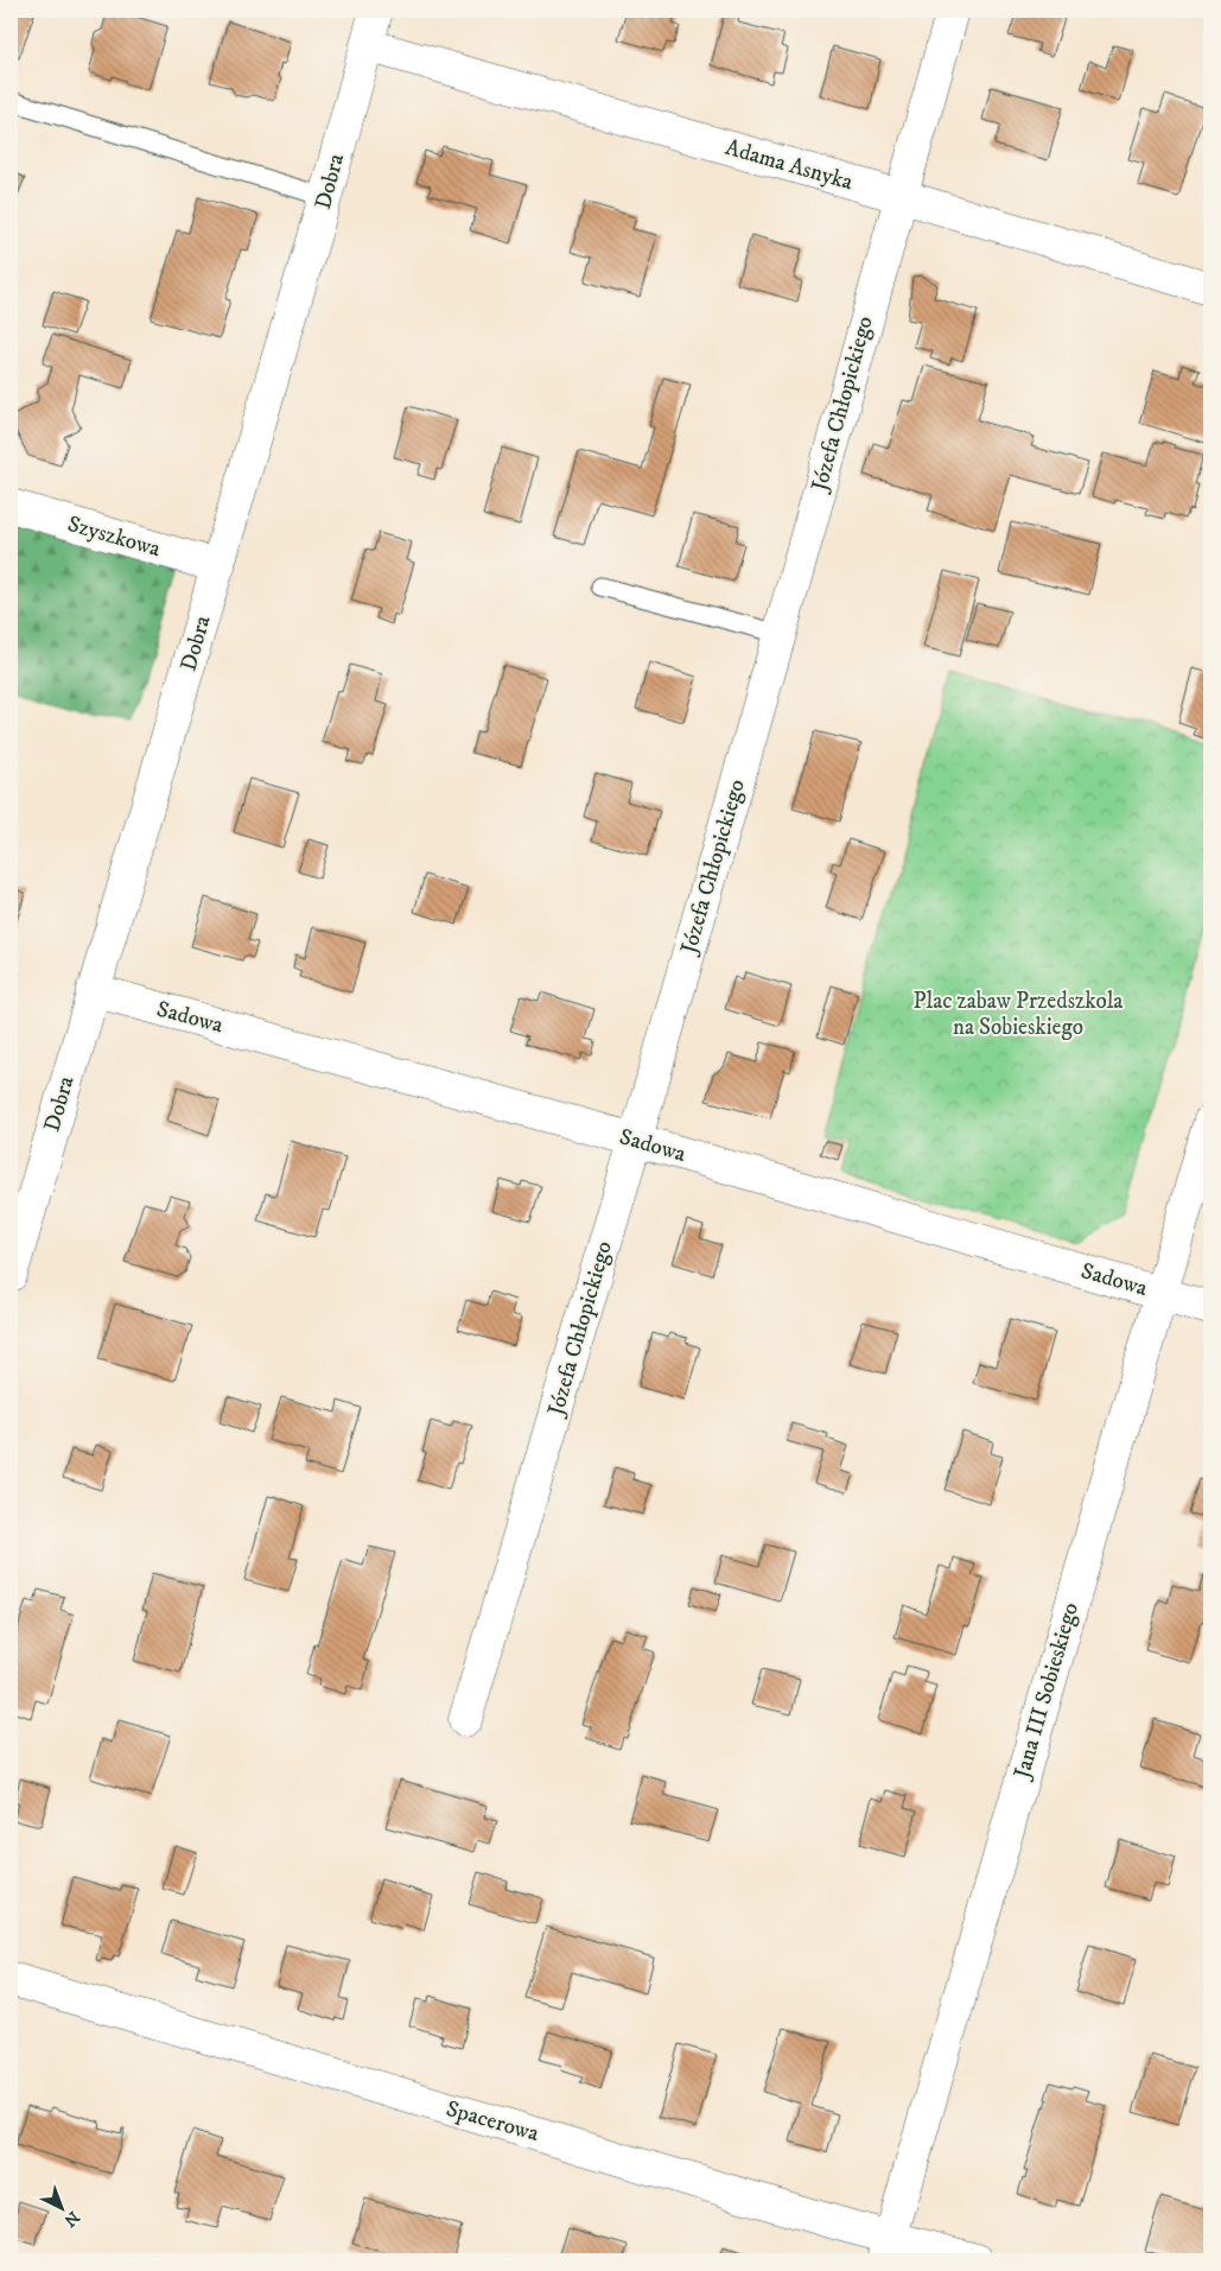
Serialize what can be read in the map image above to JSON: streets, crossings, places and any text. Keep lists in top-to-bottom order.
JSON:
{
  "streets": {
    "street": [
      "Adama Asnyka",
      "Dobra",
      "Józefa Chłopickiego",
      "Szyszkowa",
      "Sadowa",
      "Jana III Sobieskiego",
      "Spacerowa"
    ]
  },
  "crossings": [
    ["Adama Asnyka", "Dobra"],
    ["Adama Asnyka", "Józefa Chłopickiego"],
    ["Dobra", "Szyszkowa"],
    ["Dobra", "Sadowa"],
    ["Józefa Chłopickiego", "Sadowa"],
    ["Sadowa", "Jana III Sobieskiego"],
    ["Jana III Sobieskiego", "Spacerowa"]
  ],
  "parks": ["Plac zabaw Przedszkola na Sobieskiego"],
  "north": "bottom right"
}
